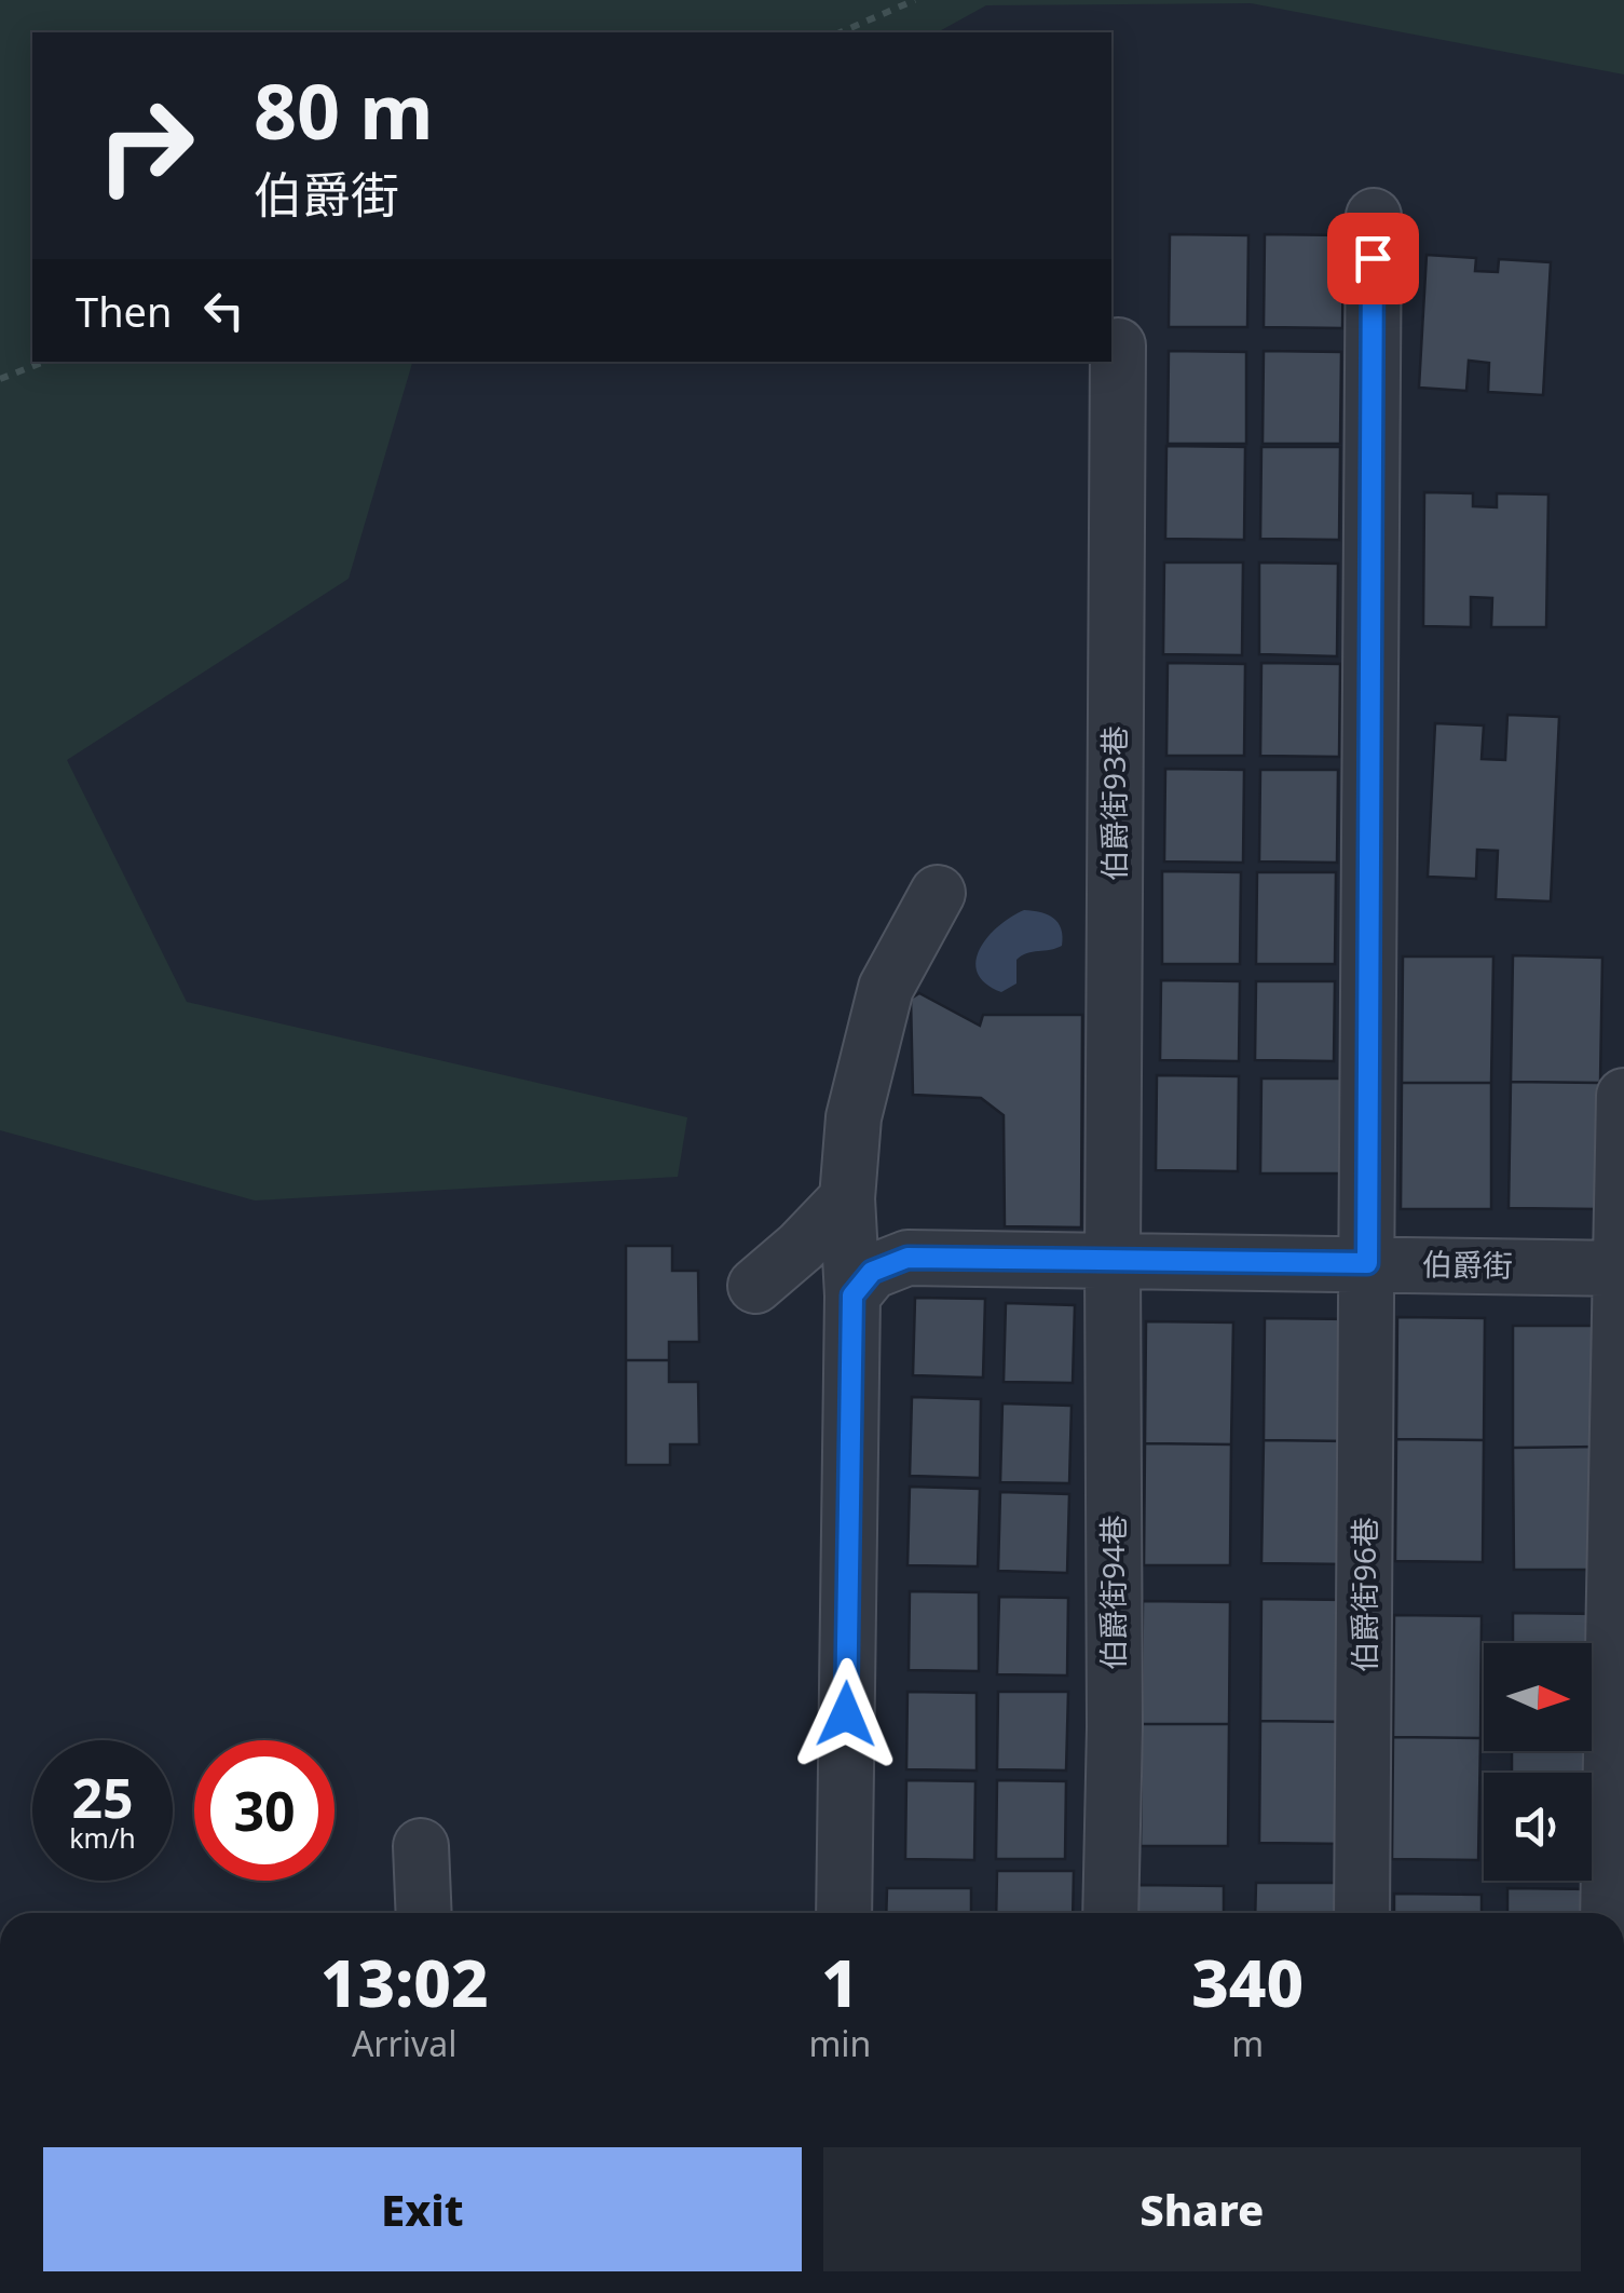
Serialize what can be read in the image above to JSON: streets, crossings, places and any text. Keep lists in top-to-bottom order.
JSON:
{
  "streets": {
    "street": [
      "伯爵街93巷",
      "伯爵街",
      "伯爵街94巷",
      "伯爵街96巷"
    ]
  },
  "crossings": [
    ["伯爵街93巷", "伯爵街"],
    ["伯爵街93巷", "伯爵街94巷"],
    ["伯爵街", "伯爵街94巷"],
    ["伯爵街", "伯爵街96巷"]
  ],
  "north": "right",
  "page": {
    "turn": ["80 m", "伯爵街"],
    "then": "Then",
    "speed": "25 km/h",
    "limit": "30",
    "eta": [
      "13:02",
      "Arrival",
      "1",
      "min",
      "340",
      "m"
    ],
    "buttons": ["Exit", "Share"]
  }
}
